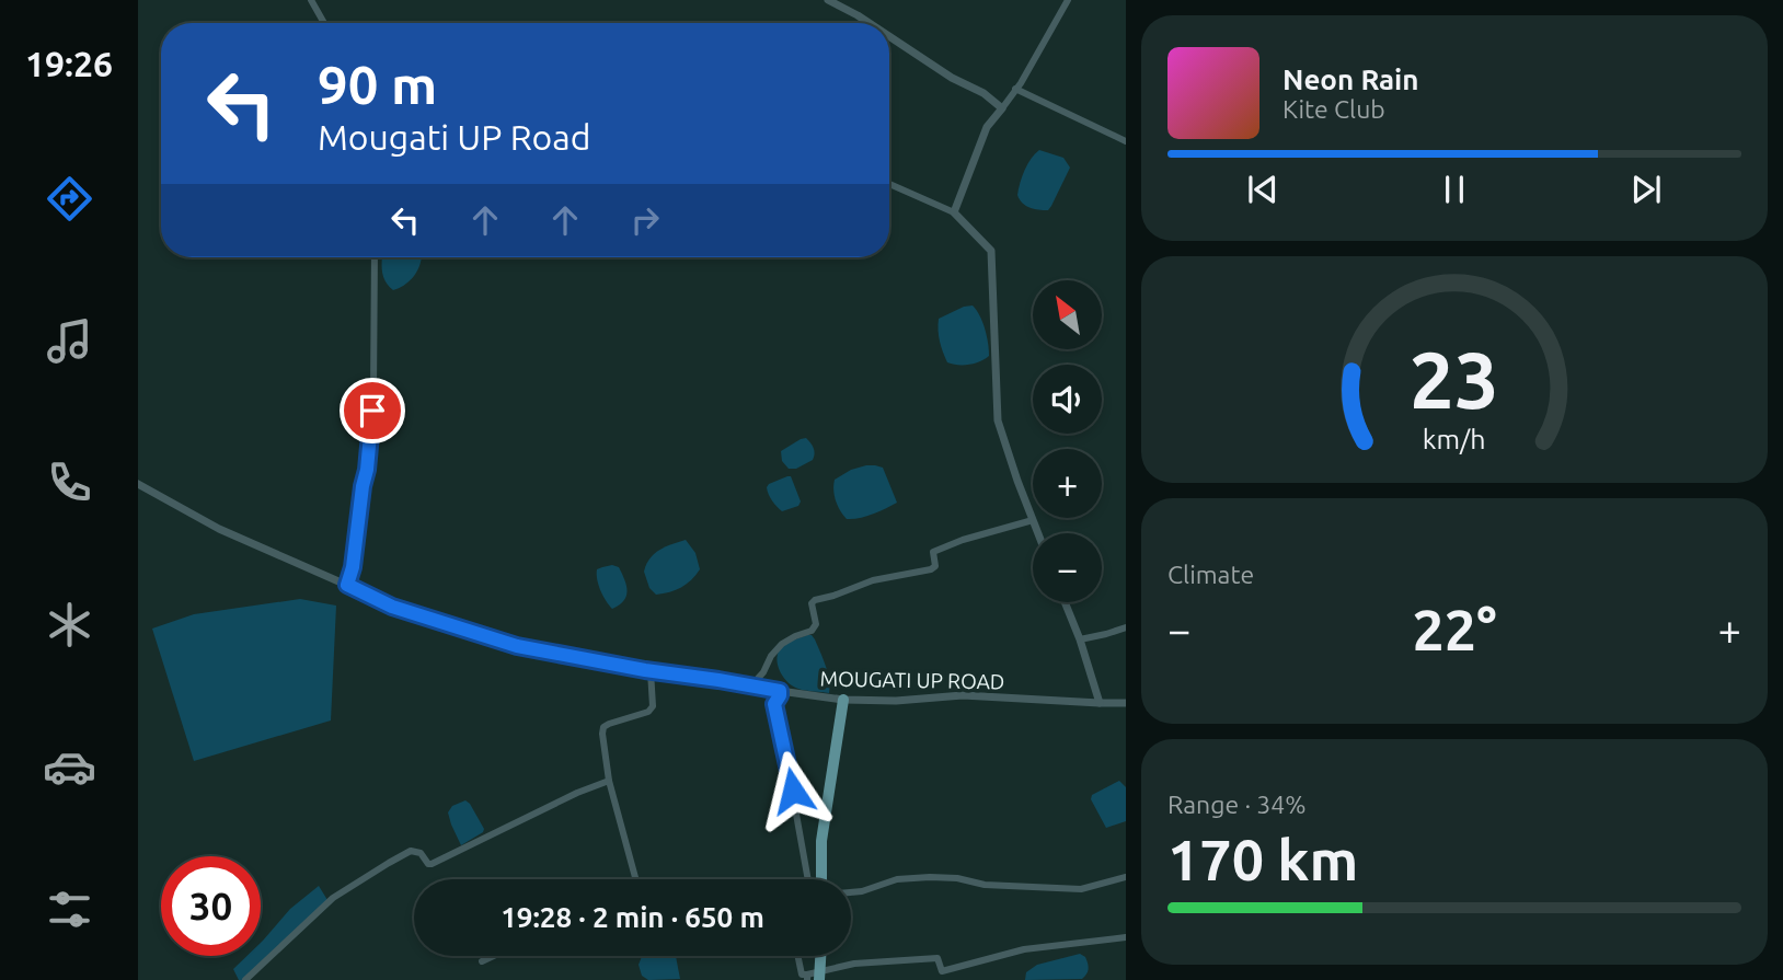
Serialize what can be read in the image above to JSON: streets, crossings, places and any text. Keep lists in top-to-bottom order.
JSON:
{
  "streets": {
    "street": ["MOUGATI UP ROAD"]
  },
  "north": "top left",
  "page": {
    "tabs": "19:26",
    "turn": ["90 m", "Mougati UP Road"],
    "song": ["Neon Rain", "Kite Club"],
    "map_buttons": ["+", "−"],
    "tile": [
      "Climate",
      ["Range · 34%", "170 km"]
    ],
    "heat": ["−", "22°", "+"],
    "limit": "30",
    "trip": "19:28 · 2 min · 650 m",
    "gauge": ["23", "km/h"]
  }
}
